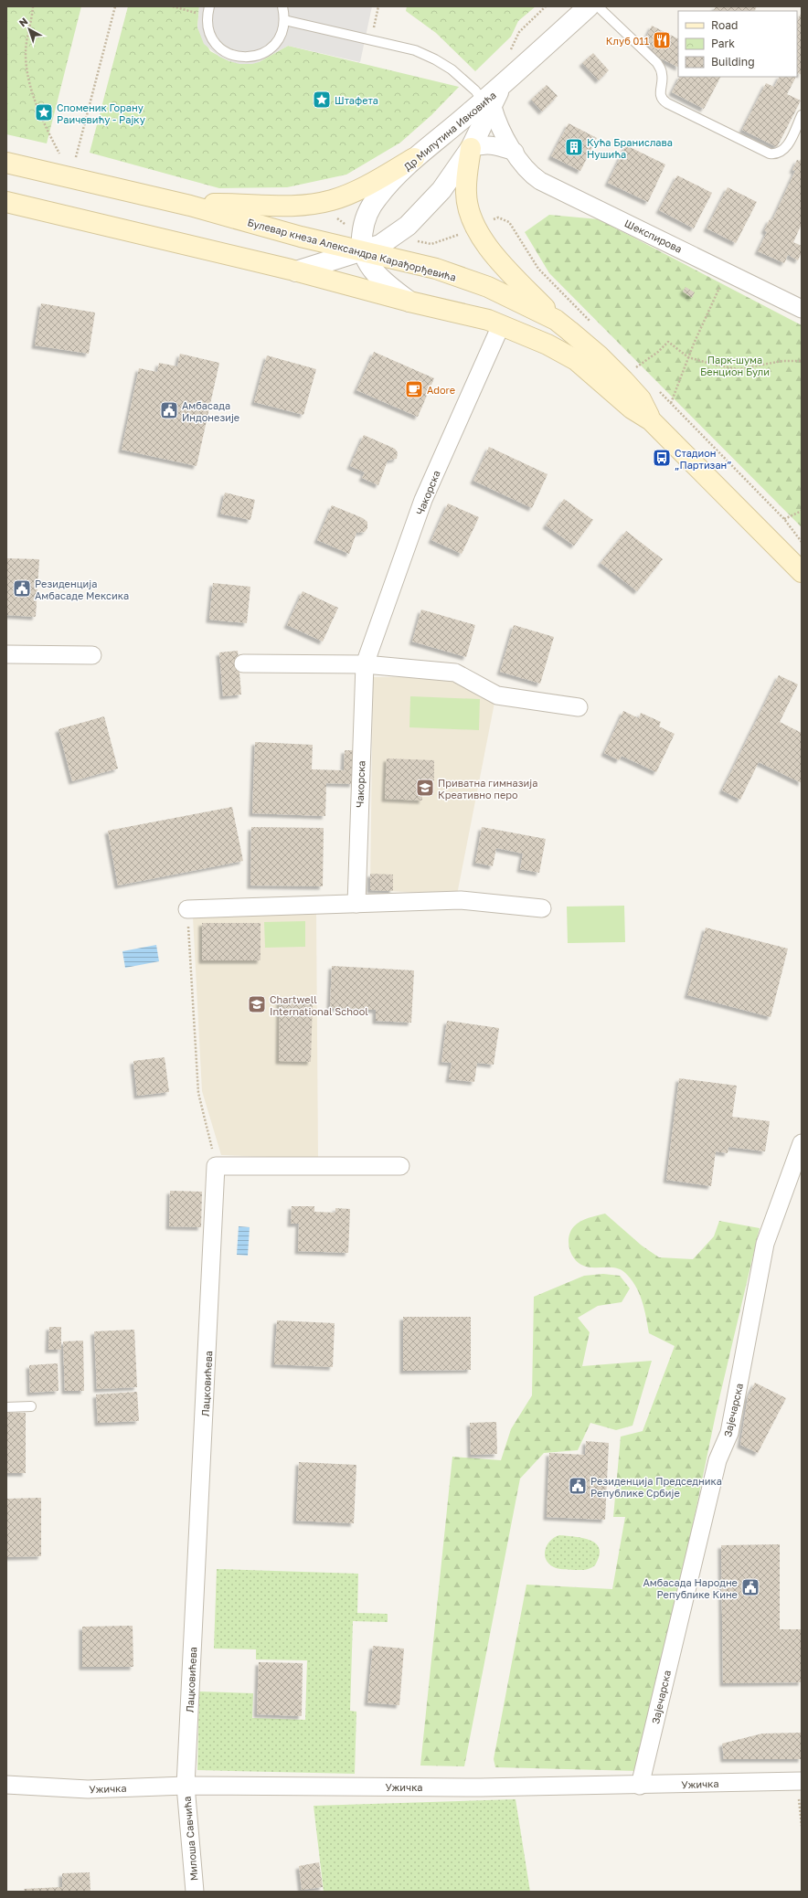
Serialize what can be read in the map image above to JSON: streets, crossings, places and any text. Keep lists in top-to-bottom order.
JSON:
{
  "streets": {
    "main road": ["Булевар кнеза Александра Карађорђевића"],
    "street": [
      "Др Милутина Ивковића",
      "Шекспирова",
      "Чакорска",
      "Лацковићева",
      "Зајечарска",
      "Ужичка",
      "Милоша Савчића"
    ]
  },
  "crossings": [
    ["Др Милутина Ивковића", "Шекспирова"],
    ["Др Милутина Ивковића", "Булевар кнеза Александра Карађорђевића"],
    ["Булевар кнеза Александра Карађорђевића", "Чакорска"],
    ["Лацковићева", "Ужичка"],
    ["Лацковићева", "Милоша Савчића"],
    ["Зајечарска", "Ужичка"],
    ["Ужичка", "Милоша Савчића"]
  ],
  "parks": ["Парк-шума Бенцион Були"],
  "places": {
    "restaurant": ["Клуб 011"],
    "place": ["Штафета", "Споменик Горану Раичевићу - Рајку"],
    "building": ["Кућа Бранислава Нушића"],
    "cafe": ["Adore"],
    "public building": [
      "Амбасада Индонезије",
      "Резиденција Амбасаде Мексика",
      "Резиденција Председника Републике Србије",
      "Амбасада Народне Републике Кине"
    ],
    "bus stop": ["Стадион „Партизан”"],
    "school or university": ["Приватна гимназија Креативно перо", "Chartwell International School"]
  },
  "legend": ["Road", "Park", "Building"],
  "north": "top left"
}
